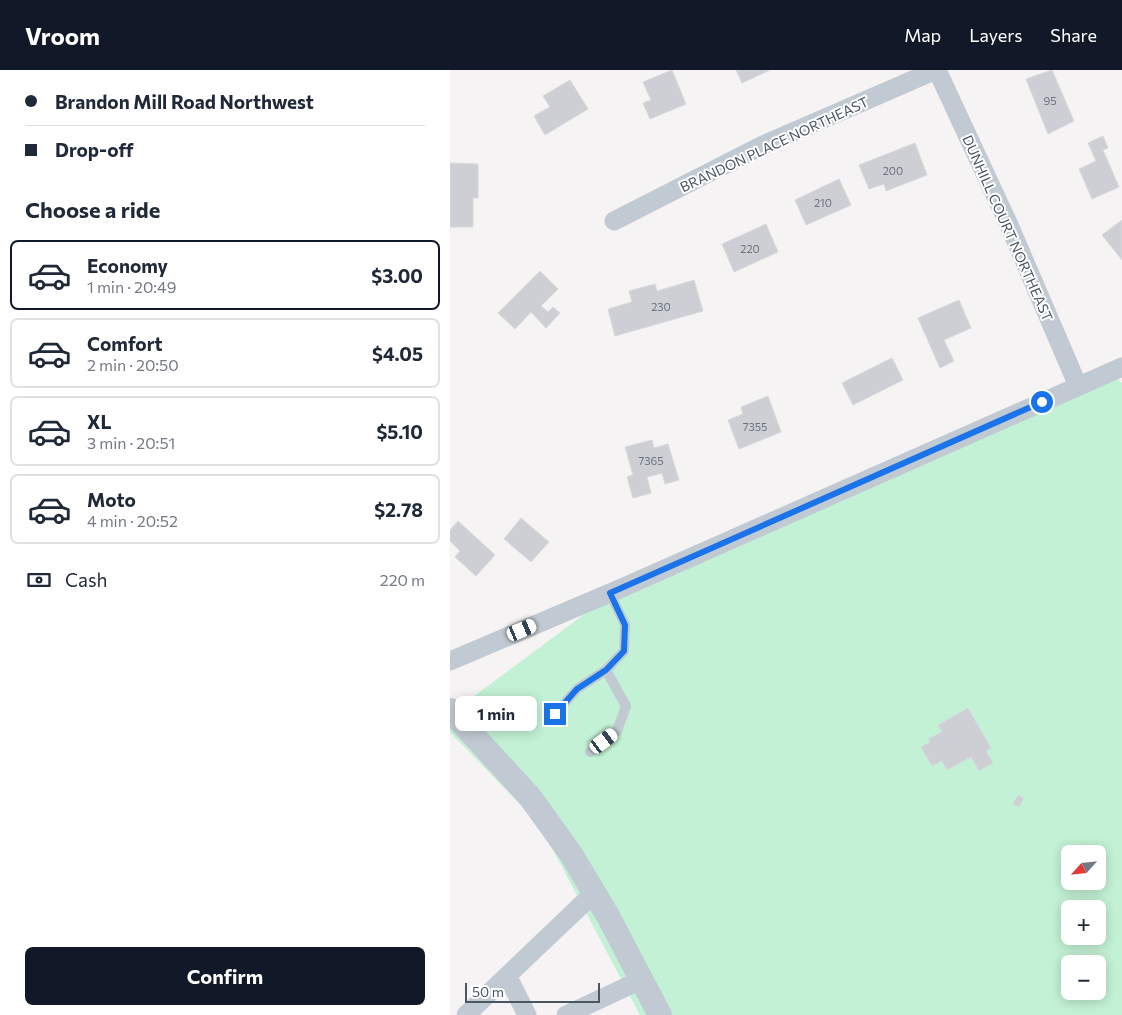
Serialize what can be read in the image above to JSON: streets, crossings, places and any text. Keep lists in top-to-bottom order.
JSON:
{
  "streets": {
    "street": ["BRANDON PLACE NORTHEAST", "DUNHILL COURT NORTHEAST"]
  },
  "crossings": [
    ["BRANDON PLACE NORTHEAST", "DUNHILL COURT NORTHEAST"]
  ],
  "house_numbers": [
    "95",
    "200",
    "210",
    "220",
    "230",
    "7355",
    "7365"
  ],
  "scale_bar": "50 m",
  "north": "bottom left",
  "page": {
    "header": "Vroom",
    "nav": ["Map", "Layers", "Share"],
    "banner": ["Brandon Mill Road Northwest", "Drop-off"],
    "heading": "Choose a ride",
    "list": [
      {
        "name": "Economy",
        "note": "1 min · 20:49",
        "value": "$3.00"
      },
      {
        "name": "Comfort",
        "note": "2 min · 20:50",
        "value": "$4.05"
      },
      {
        "name": "XL",
        "note": "3 min · 20:51",
        "value": "$5.10"
      },
      {
        "name": "Moto",
        "note": "4 min · 20:52",
        "value": "$2.78"
      }
    ],
    "pay": ["Cash", "220 m"],
    "bubble": "1 min",
    "map_buttons": ["+", "−"],
    "buttons": "Confirm",
    "scale": "50 m"
  }
}
